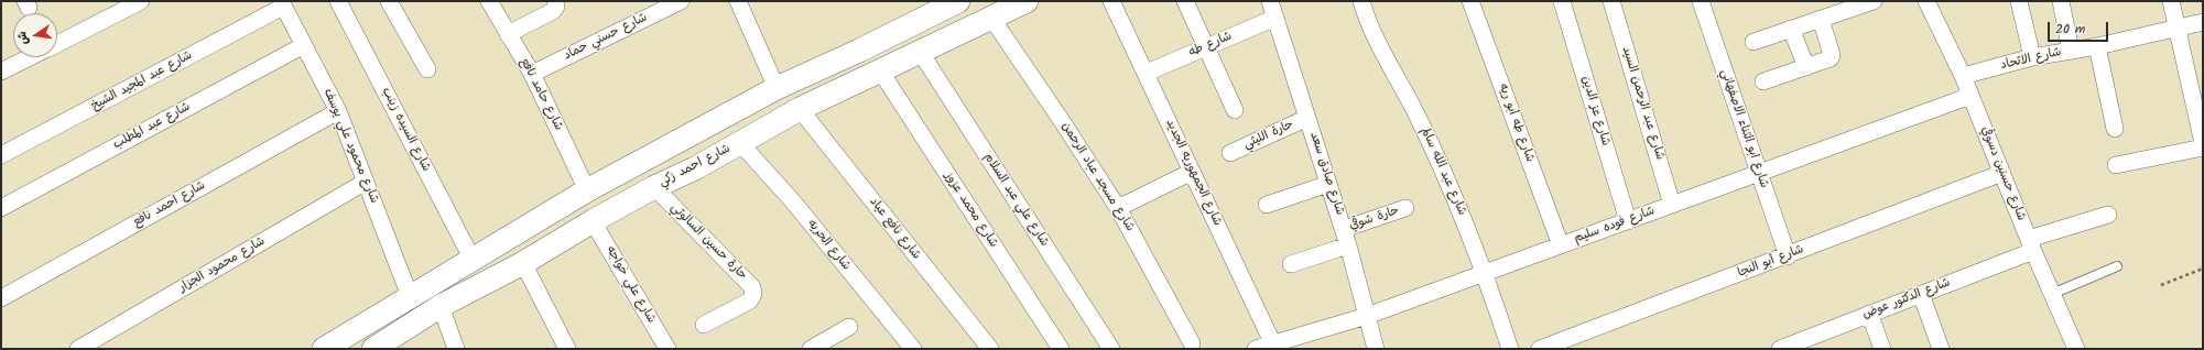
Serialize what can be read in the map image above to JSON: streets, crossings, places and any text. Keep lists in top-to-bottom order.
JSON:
{
  "streets": {
    "street": [
      "شارع حسني حماد",
      "شارع طه",
      "شارع الاتحاد",
      "شارع عبد المجيد الشيخ",
      "شارع حامد نافع",
      "شارع عبد الرحمن السيد",
      "شارع عز الدين",
      "شارع طه أبو ريه",
      "شارع عبد المطلب",
      "شارع ابو الثناء الاصفهاني",
      "شارع السيده زينب",
      "حارة الليثي",
      "شارع محمود علي يوسف",
      "شارع احمد زكي",
      "شارع عبد الله سالم",
      "شارع الجمهوريه الجديد",
      "شارع صادق سعد",
      "شارع حسنين دسوقي",
      "شارع مسجد عباد الرحمن",
      "شارع علي عبد السلام",
      "شارع احمد نافع",
      "شارع محمد عزوز",
      "حارة شوقي",
      "شارع فوده سليم",
      "شارع نافع عياد",
      "حارة حسين السالوتي",
      "شارع الحريه",
      "شارع أبو النجا",
      "شارع محمود الجزار",
      "شارع علي خواجه",
      "شارع الدكتور عوض"
    ]
  },
  "crossings": [
    ["شارع حسني حماد", "شارع حامد نافع"],
    ["شارع طه", "شارع الجمهوريه الجديد"],
    ["شارع طه", "شارع صادق سعد"],
    ["شارع الاتحاد", "شارع حسنين دسوقي"],
    ["شارع عبد المجيد الشيخ", "شارع محمود علي يوسف"],
    ["شارع عبد الرحمن السيد", "شارع فوده سليم"],
    ["شارع عز الدين", "شارع فوده سليم"],
    ["شارع طه أبو ريه", "شارع فوده سليم"],
    ["شارع عبد المطلب", "شارع محمود علي يوسف"],
    ["شارع ابو الثناء الاصفهاني", "شارع فوده سليم"],
    ["شارع ابو الثناء الاصفهاني", "شارع أبو النجا"],
    ["حارة الليثي", "شارع صادق سعد"],
    ["شارع محمود علي يوسف", "شارع احمد نافع"],
    ["شارع محمود علي يوسف", "شارع محمود الجزار"],
    ["شارع احمد زكي", "شارع مسجد عباد الرحمن"],
    ["شارع احمد زكي", "شارع علي عبد السلام"],
    ["شارع احمد زكي", "شارع محمد عزوز"],
    ["شارع احمد زكي", "شارع نافع عياد"],
    ["شارع احمد زكي", "حارة حسين السالوتي"],
    ["شارع احمد زكي", "شارع الحريه"],
    ["شارع احمد زكي", "شارع علي خواجه"],
    ["شارع عبد الله سالم", "شارع فوده سليم"],
    ["شارع الجمهوريه الجديد", "شارع فوده سليم"],
    ["شارع صادق سعد", "حارة شوقي"],
    ["شارع صادق سعد", "شارع فوده سليم"],
    ["شارع حسنين دسوقي", "شارع فوده سليم"],
    ["شارع حسنين دسوقي", "شارع أبو النجا"],
    ["شارع حسنين دسوقي", "شارع الدكتور عوض"]
  ],
  "scale_bar": "20 m",
  "north": "left"
}
